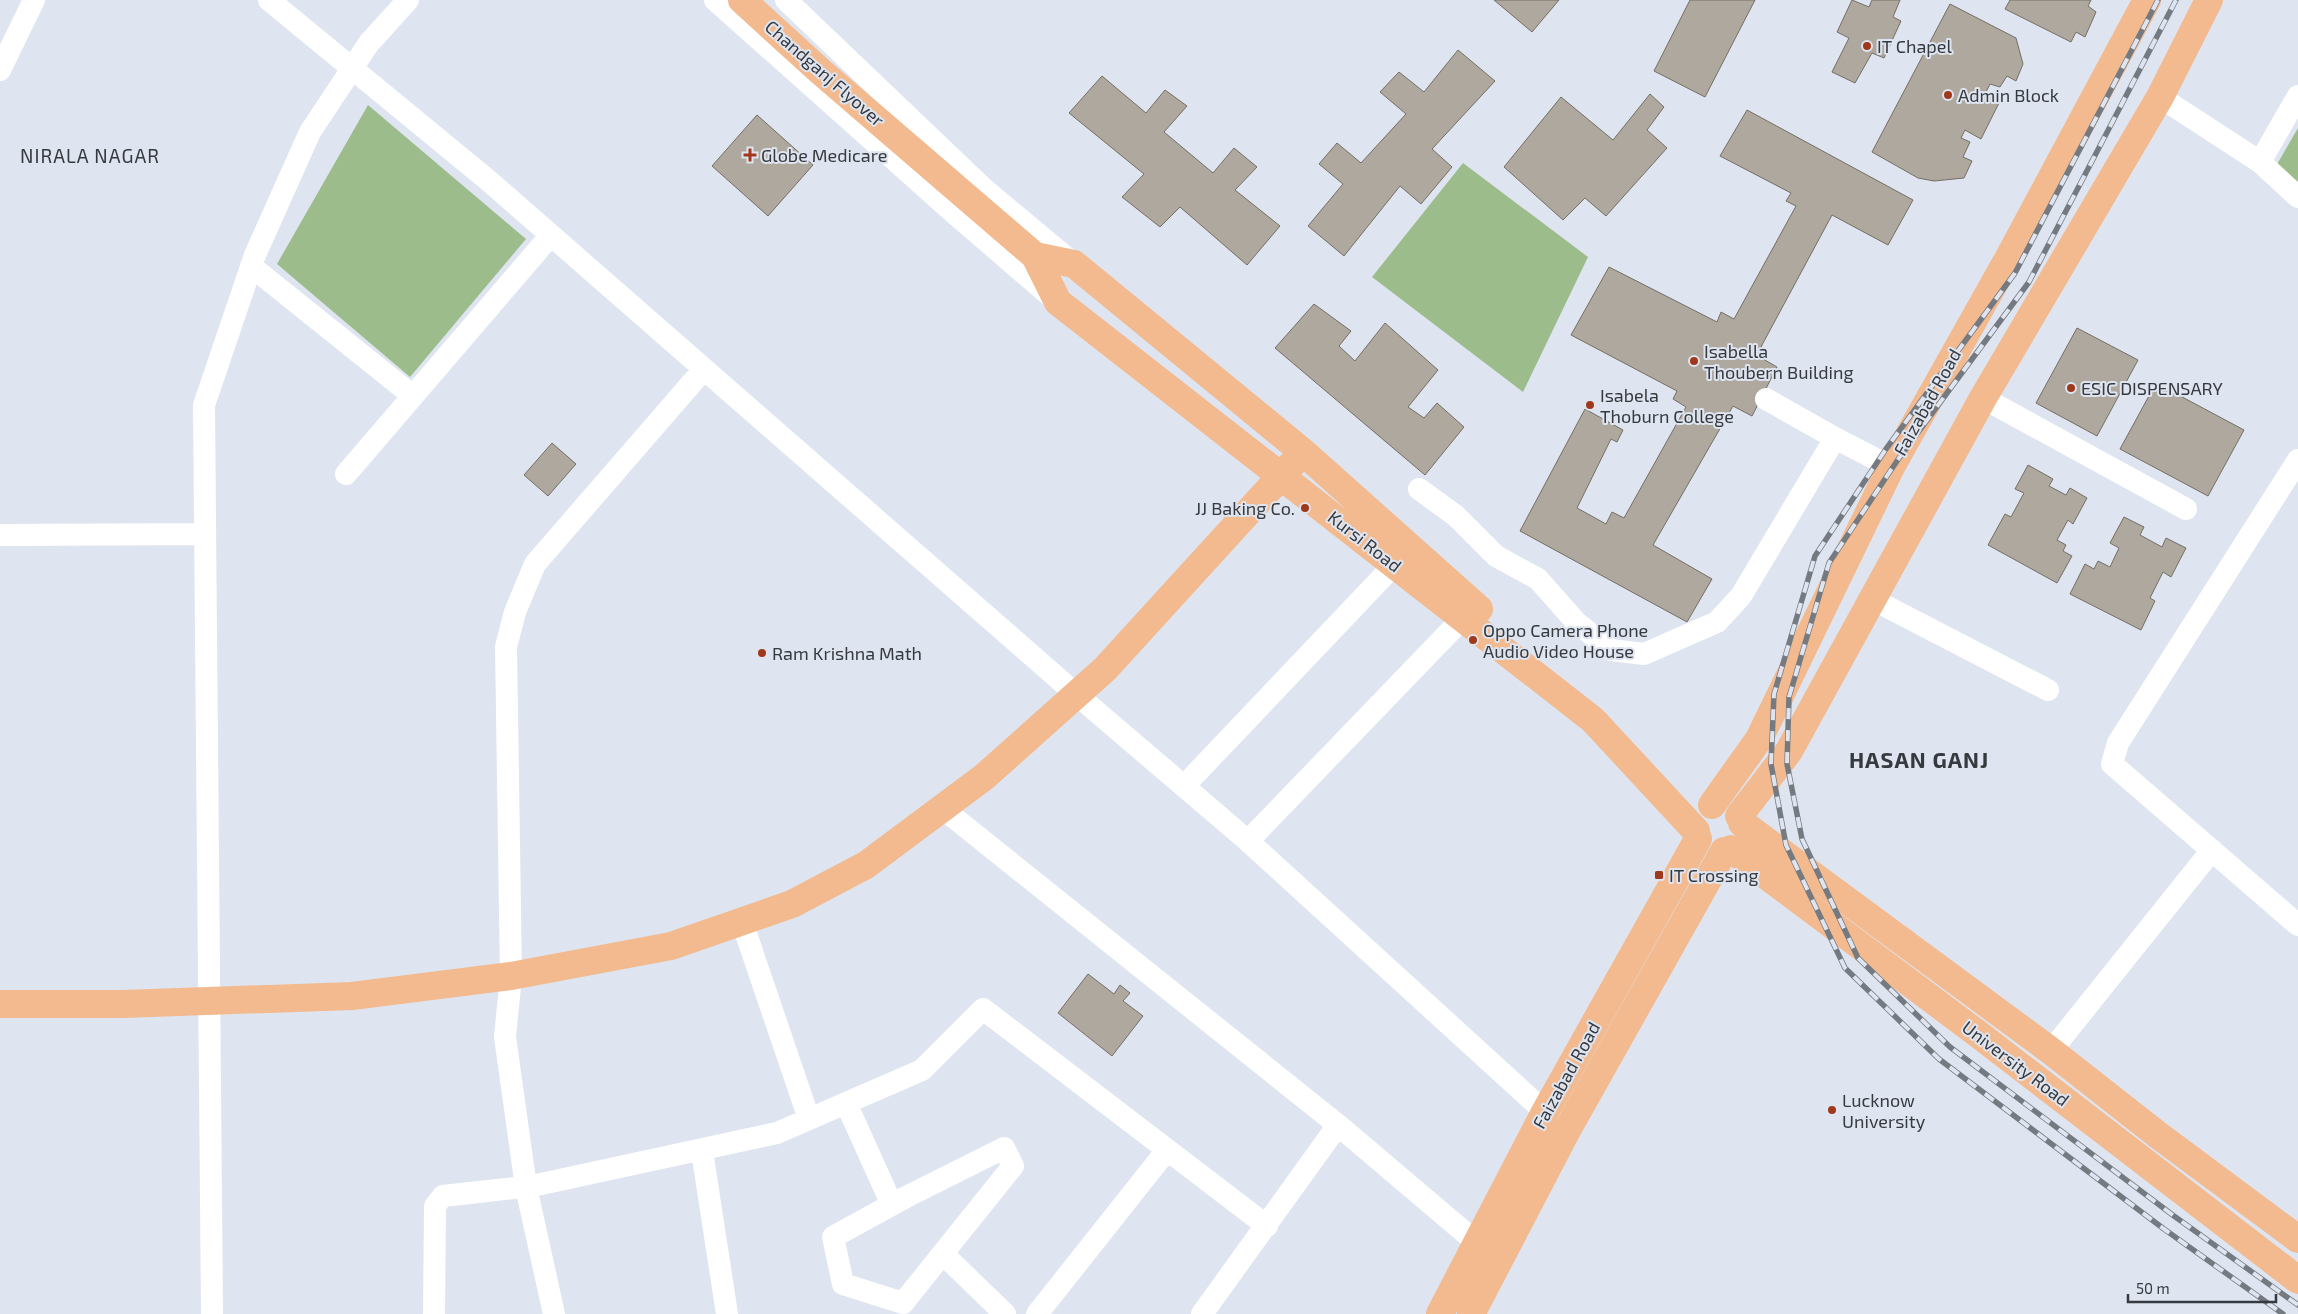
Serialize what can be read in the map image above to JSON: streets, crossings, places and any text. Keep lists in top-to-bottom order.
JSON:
{
  "streets": {
    "main road": [
      "Chandganj Flyover",
      "Faizabad Road",
      "Kursi Road",
      "University Road"
    ]
  },
  "crossings": [
    ["Chandganj Flyover", "Kursi Road"],
    ["Faizabad Road", "Kursi Road"],
    ["Faizabad Road", "University Road"],
    ["Kursi Road", "University Road"]
  ],
  "districts": ["NIRALA NAGAR", "HASAN GANJ"],
  "places": {
    "other": [
      "IT Chapel",
      "Admin Block",
      "Isabella Thoubern Building",
      "ESIC DISPENSARY",
      "Isabela Thoburn College",
      "JJ Baking Co.",
      "Oppo Camera Phone Audio Video House",
      "Ram Krishna Math",
      "Lucknow University"
    ],
    "health": ["Globe Medicare"],
    "transit": ["IT Crossing"]
  },
  "scale_bar": "50 m"
}
